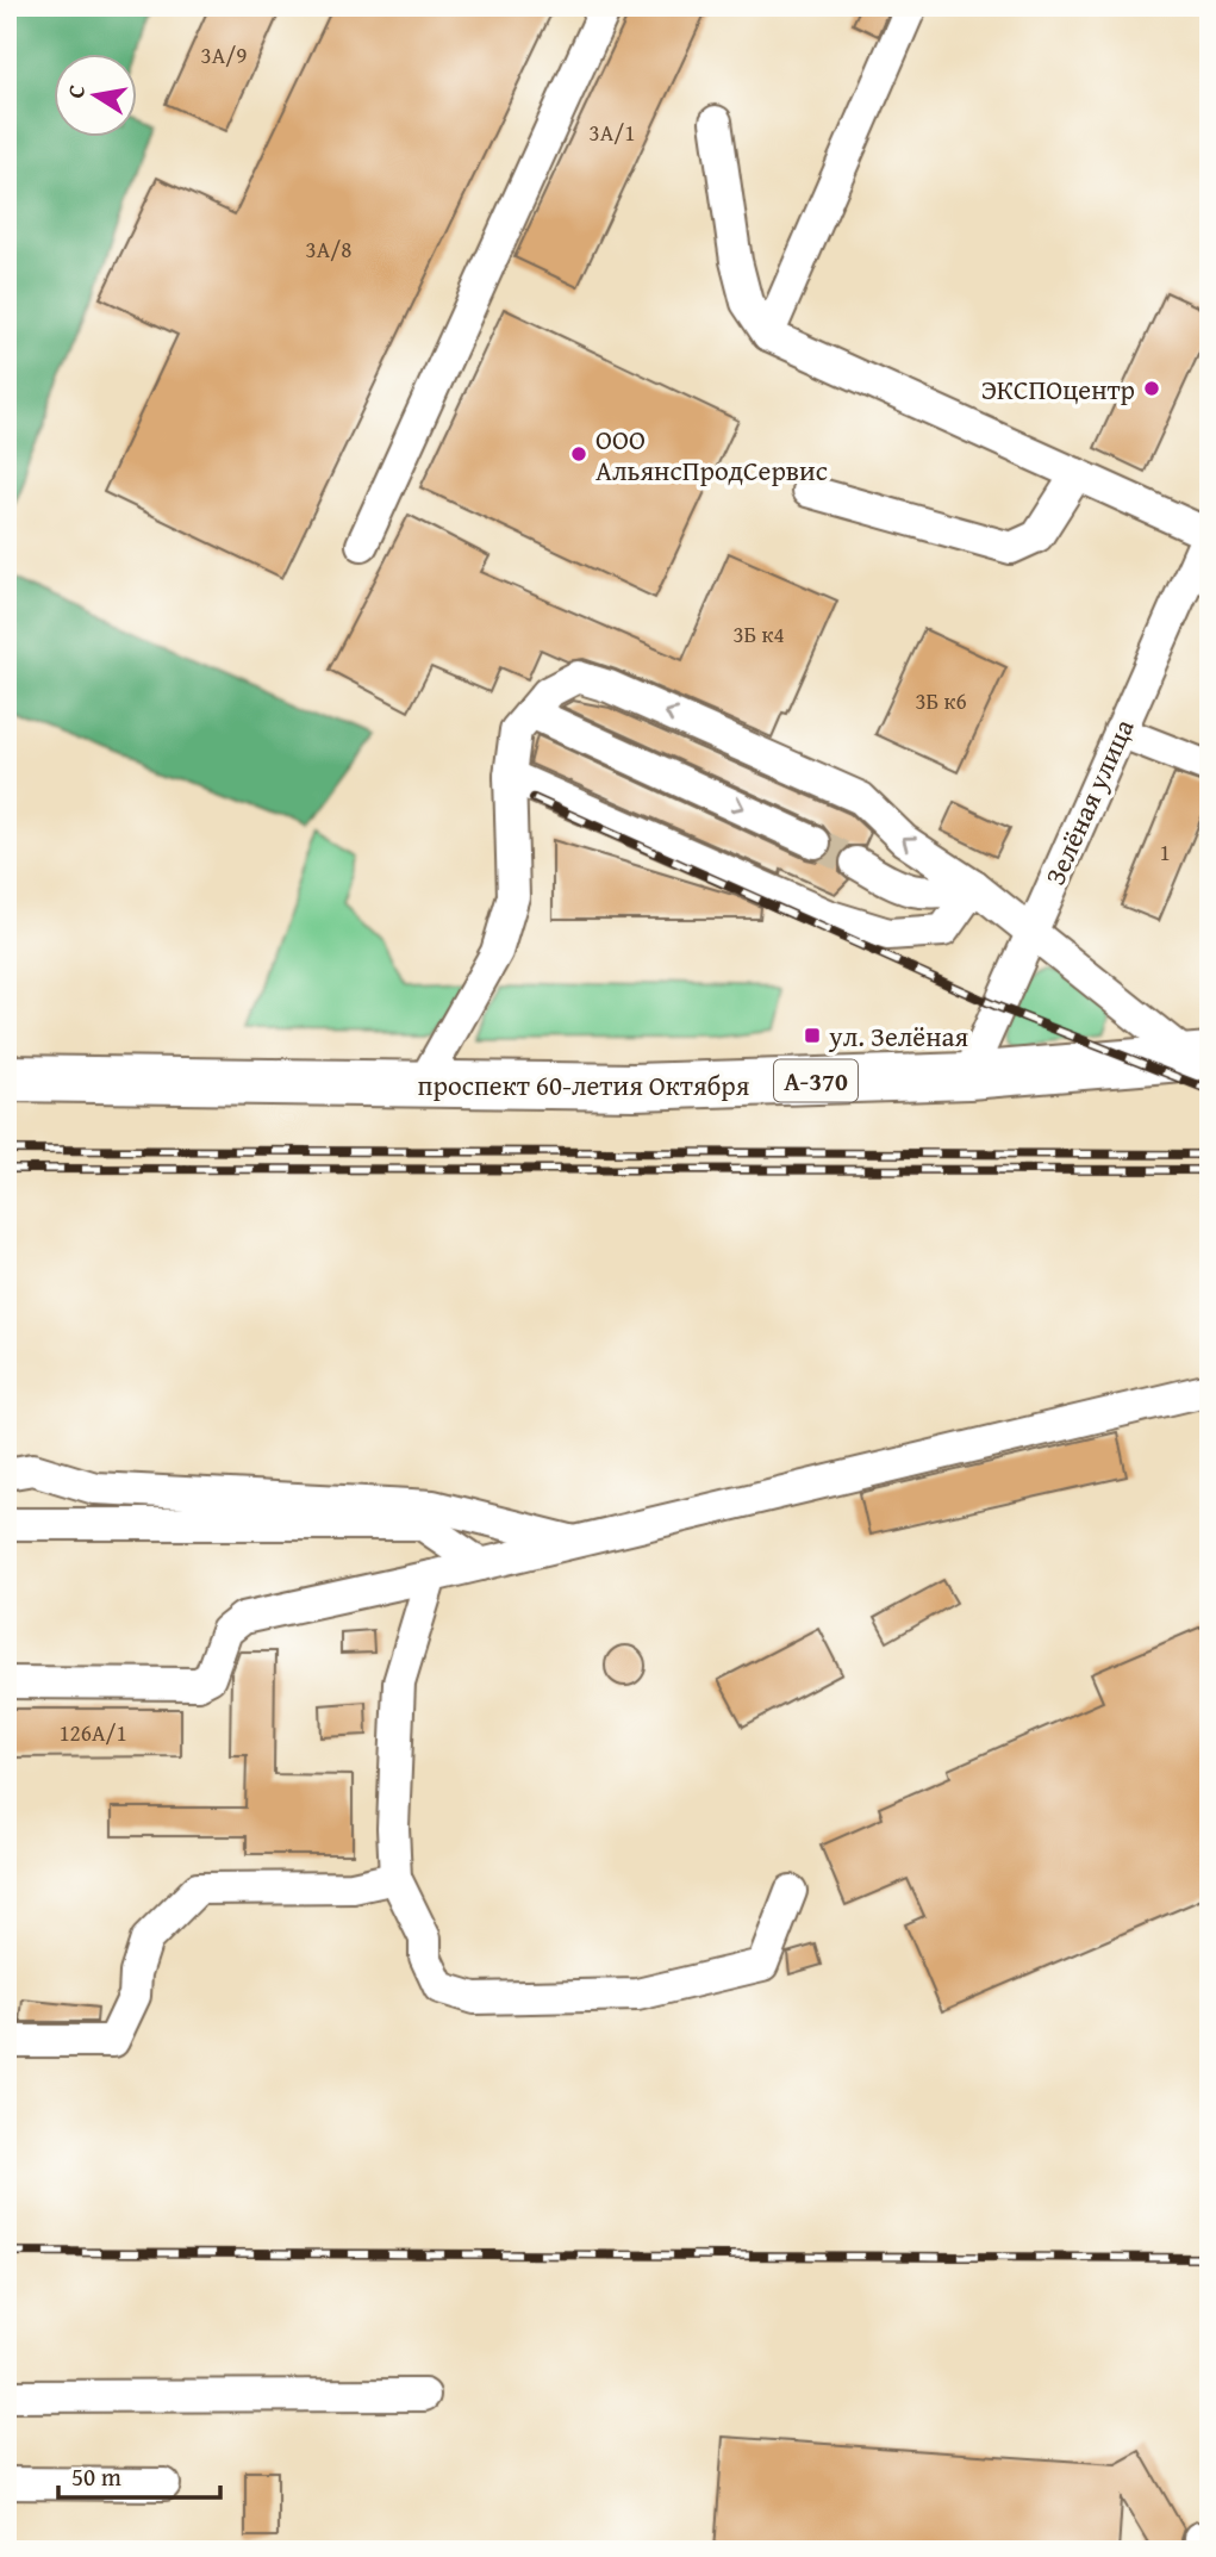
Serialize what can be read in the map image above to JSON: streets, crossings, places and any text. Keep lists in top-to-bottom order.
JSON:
{
  "streets": {
    "highway": ["А-370", "проспект 60-летия Октября"],
    "street": ["Зелёная улица"]
  },
  "crossings": [
    ["Зелёная улица", "проспект 60-летия Октября"]
  ],
  "places": {
    "other": ["ЭКСПОцентр", "ООО АльянсПродСервис"],
    "transit": ["ул. Зелёная"]
  },
  "house_numbers": [
    "3А/9",
    "3А/1",
    "3А/8",
    "3Б к4",
    "3Б к6",
    "1",
    "126А/1"
  ],
  "scale_bar": "50 m",
  "north": "left"
}
